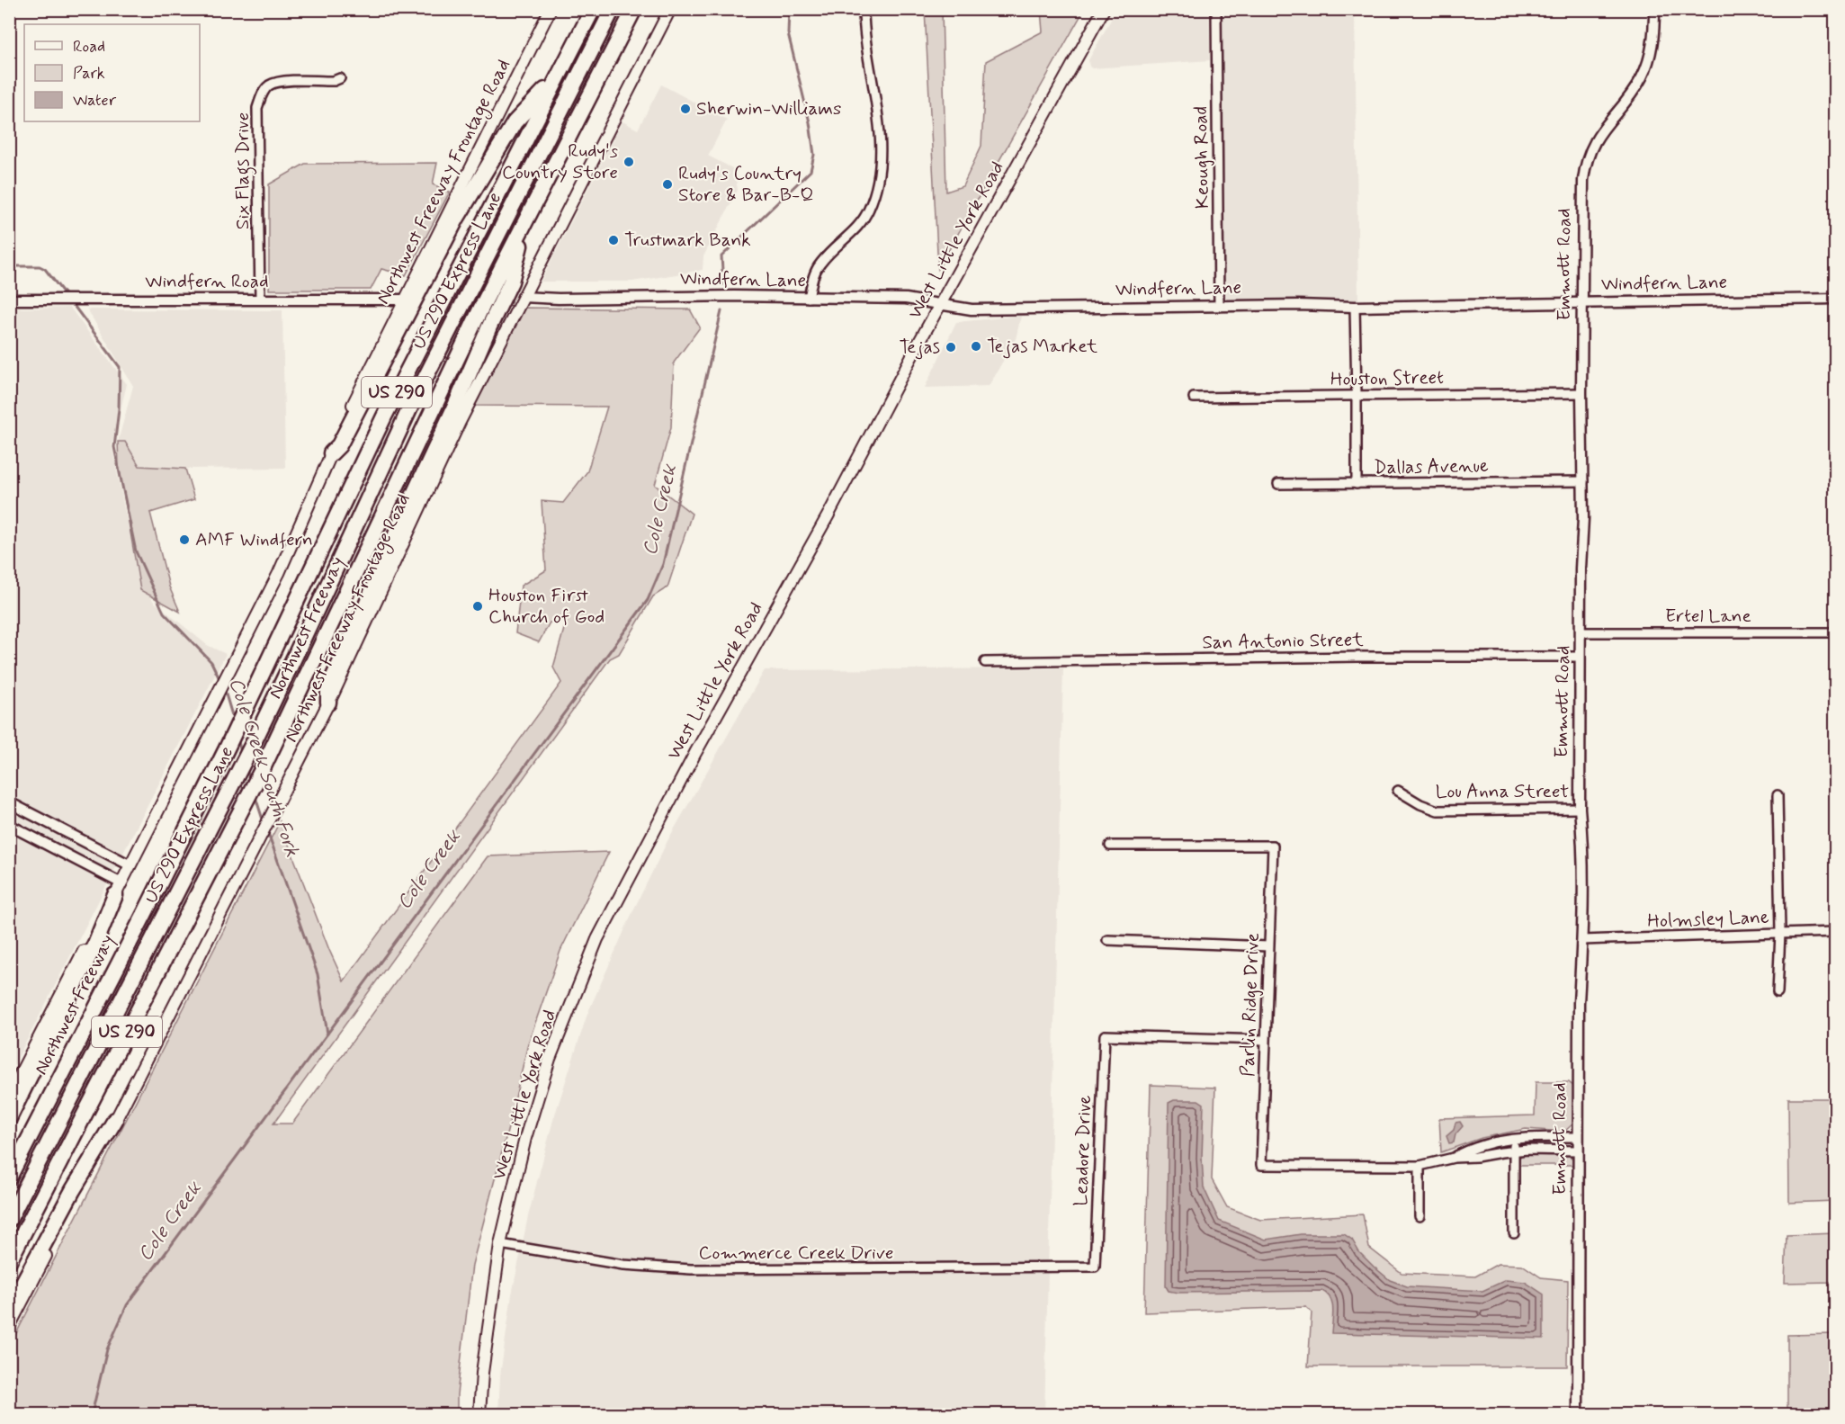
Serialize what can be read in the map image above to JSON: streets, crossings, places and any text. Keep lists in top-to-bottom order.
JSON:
{
  "streets": {
    "highway": ["US 290 Express Lane", "US 290", "Northwest Freeway"],
    "main road": ["Northwest Freeway Frontage Road", "West Little York Road"],
    "street": [
      "Keough Road",
      "Six Flags Drive",
      "Emmott Road",
      "Windfern Lane",
      "Windfern Road",
      "Houston Street",
      "Dallas Avenue",
      "Ertel Lane",
      "San Antonio Street",
      "Lou Anna Street",
      "Holmsley Lane",
      "Parlin Ridge Drive",
      "Leadore Drive",
      "Commerce Creek Drive"
    ]
  },
  "crossings": [
    ["Keough Road", "Windfern Lane"],
    ["Six Flags Drive", "Windfern Road"],
    ["Northwest Freeway Frontage Road", "Windfern Lane"],
    ["Northwest Freeway Frontage Road", "Windfern Road"],
    ["West Little York Road", "Windfern Lane"],
    ["West Little York Road", "Commerce Creek Drive"],
    ["Emmott Road", "Windfern Lane"],
    ["Emmott Road", "Houston Street"],
    ["Emmott Road", "Dallas Avenue"],
    ["Emmott Road", "Ertel Lane"],
    ["Emmott Road", "San Antonio Street"],
    ["Emmott Road", "Lou Anna Street"],
    ["Emmott Road", "Holmsley Lane"],
    ["Parlin Ridge Drive", "Leadore Drive"],
    ["Leadore Drive", "Commerce Creek Drive"]
  ],
  "water": ["Cole Creek", "Cole Creek South Fork"],
  "places": [
    "Sherwin-Williams",
    "Rudy's Country Store",
    "Rudy's Country Store & Bar-B-Q",
    "Trustmark Bank",
    "Tejas Market",
    "Tejas",
    "AMF Windfern",
    "Houston First Church of God"
  ],
  "legend": ["Road", "Park", "Water"]
}
